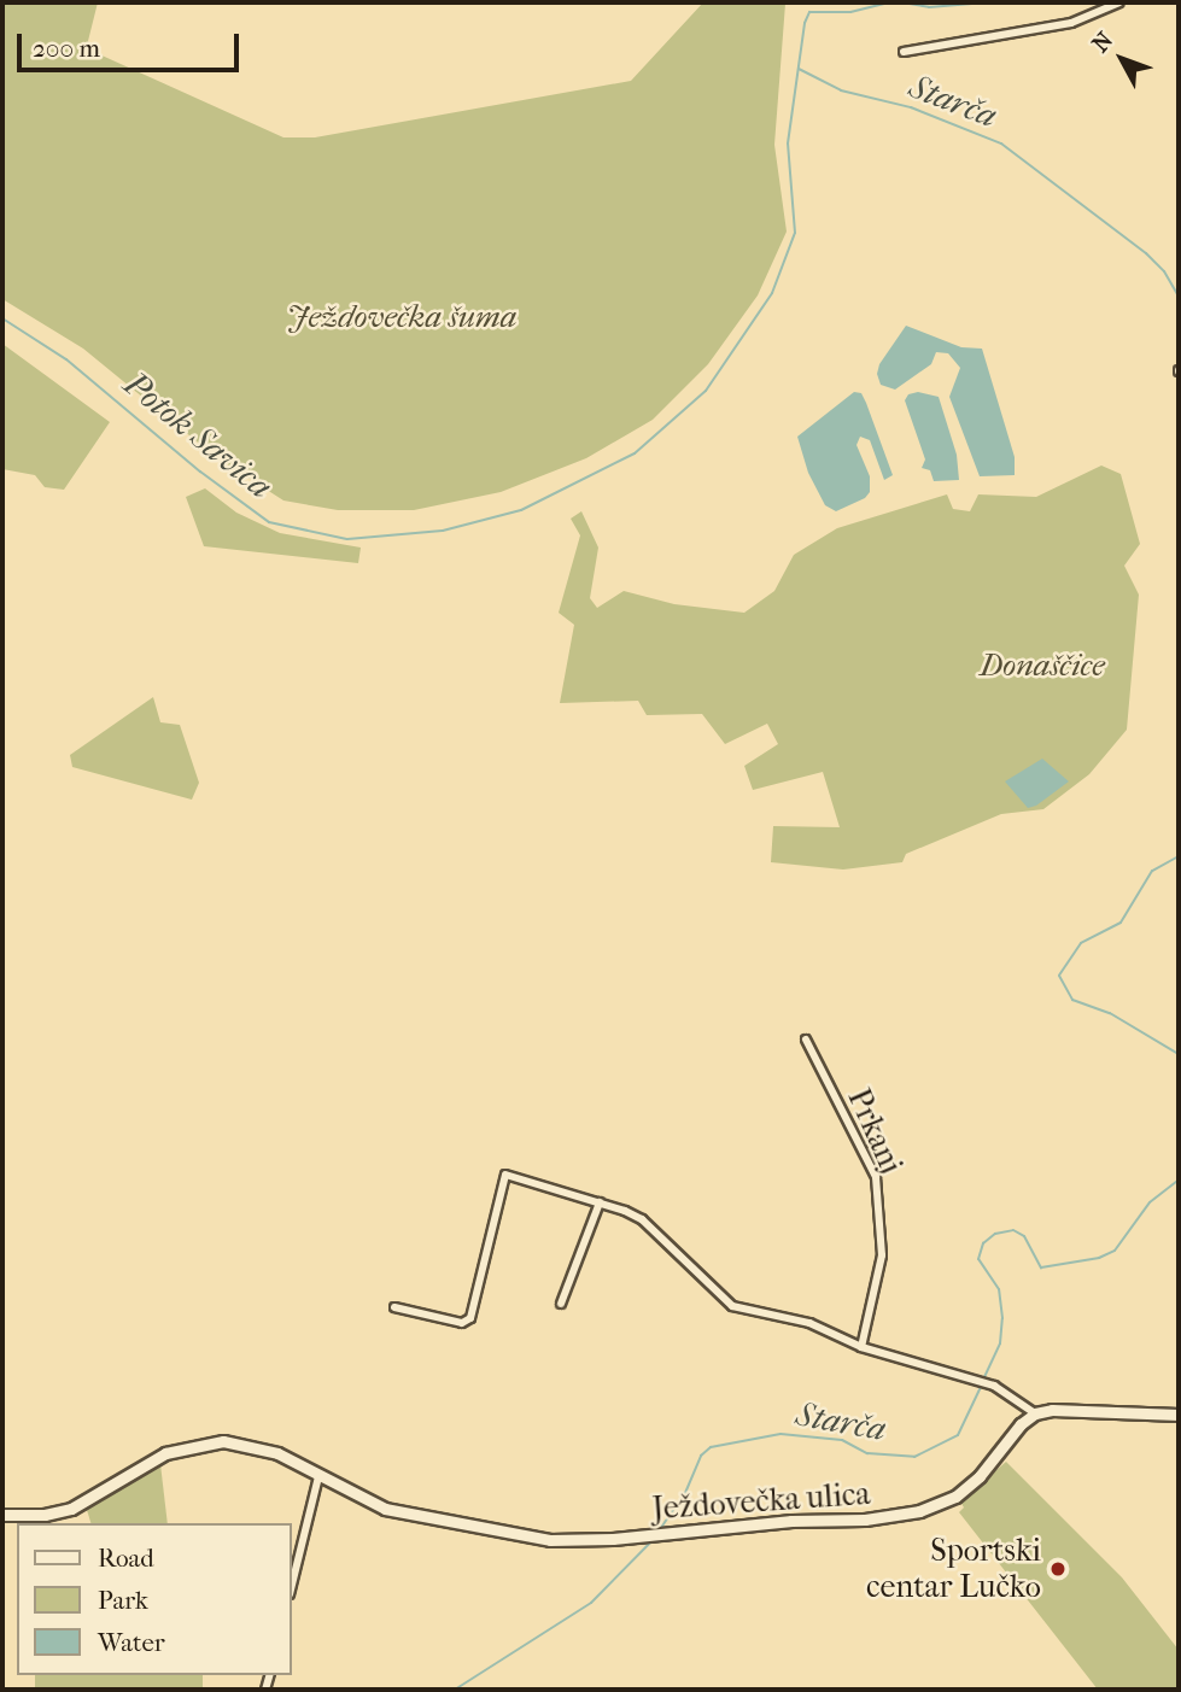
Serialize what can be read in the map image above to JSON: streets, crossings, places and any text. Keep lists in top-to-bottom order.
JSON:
{
  "streets": {
    "main road": ["Ježdovečka ulica"],
    "street": ["Prkanj"]
  },
  "water": ["Starča", "Potok Savica"],
  "parks": ["Ježdovečka šuma", "Donaščice"],
  "places": ["Sportski centar Lučko"],
  "legend": ["Road", "Park", "Water"],
  "scale_bar": "200 m",
  "north": "top left"
}
